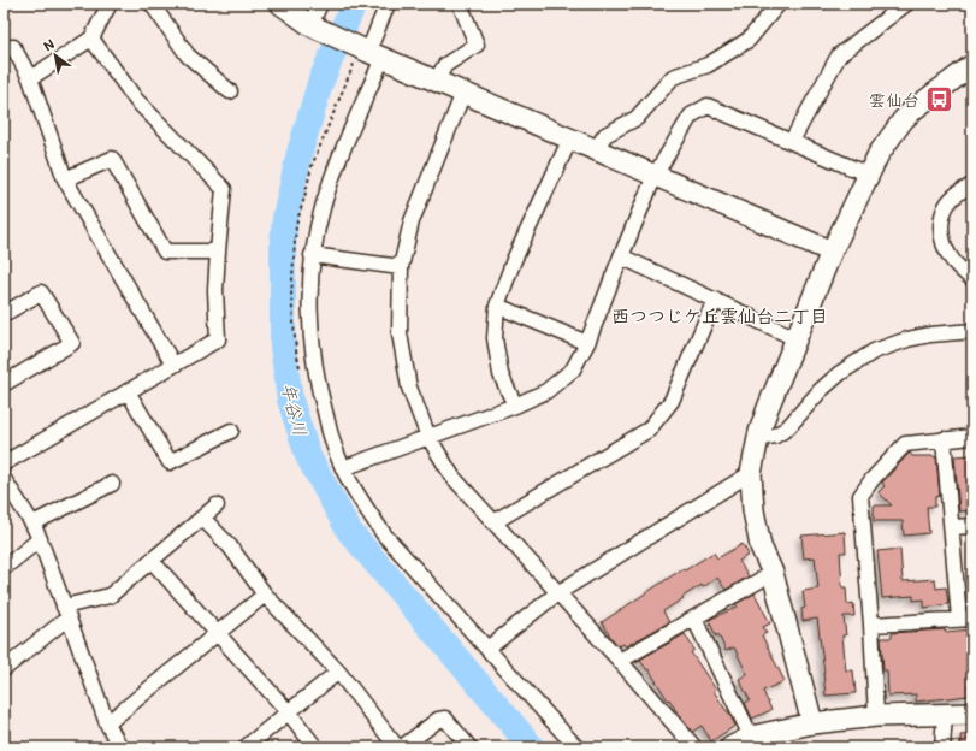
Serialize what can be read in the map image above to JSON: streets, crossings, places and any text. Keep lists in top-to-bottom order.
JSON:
{
  "districts": ["西つつじケ丘雲仙台二丁目"],
  "water": ["年谷川"],
  "places": {
    "bus stop": ["雲仙台"]
  },
  "north": "top left"
}
